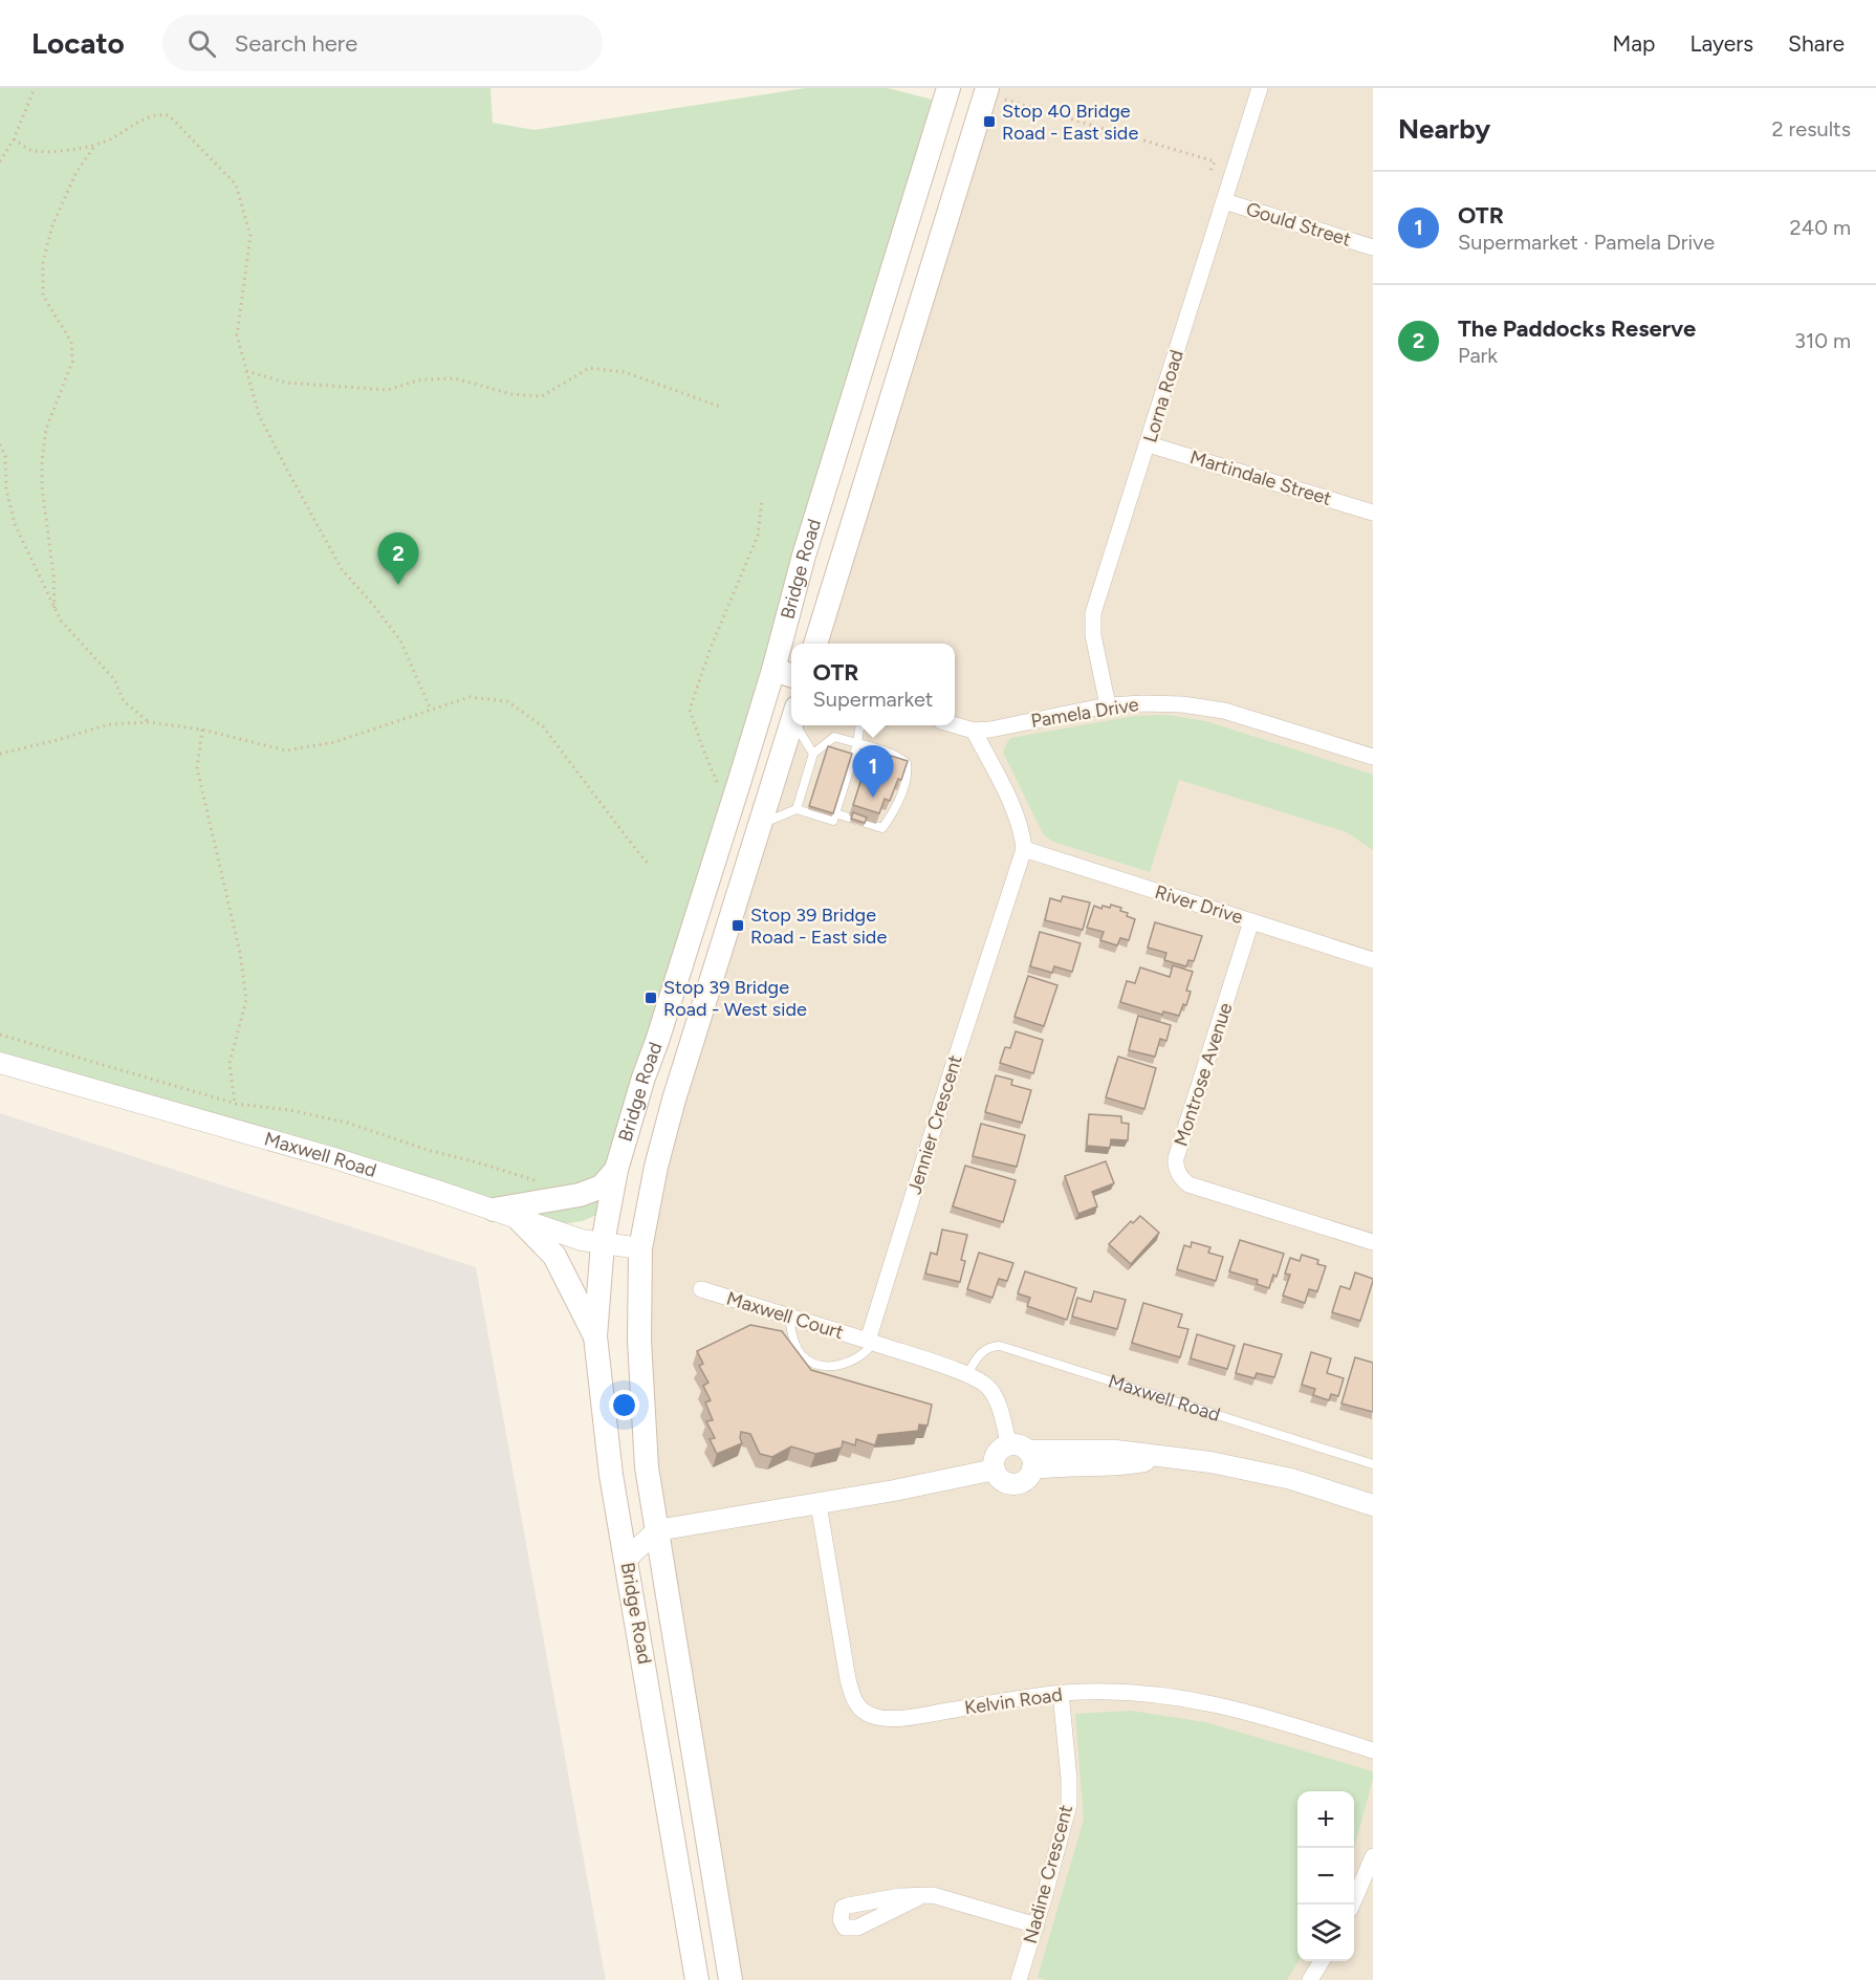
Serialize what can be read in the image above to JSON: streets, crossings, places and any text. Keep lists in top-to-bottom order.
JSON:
{
  "streets": {
    "main road": ["Bridge Road"],
    "street": [
      "Gould Street",
      "Lorna Road",
      "Martindale Street",
      "Pamela Drive",
      "River Drive",
      "Montrose Avenue",
      "Jennier Crescent",
      "Maxwell Road",
      "Maxwell Court",
      "Kelvin Road",
      "Nadine Crescent"
    ]
  },
  "crossings": [
    ["Gould Street", "Lorna Road"],
    ["Lorna Road", "Martindale Street"],
    ["Lorna Road", "Pamela Drive"],
    ["Bridge Road", "Maxwell Road"],
    ["River Drive", "Montrose Avenue"],
    ["River Drive", "Jennier Crescent"],
    ["Jennier Crescent", "Maxwell Court"],
    ["Kelvin Road", "Nadine Crescent"]
  ],
  "places": {
    "transit": ["Stop 40 Bridge Road - East side", "Stop 39 Bridge Road - East side", "Stop 39 Bridge Road - West side"]
  },
  "page": {
    "header": "Locato",
    "search": "Search here",
    "nav": ["Map", "Layers", "Share"],
    "heading": ["Nearby", "2 results"],
    "list": [
      {
        "mark": "1",
        "name": "OTR",
        "note": "Supermarket · Pamela Drive",
        "value": "240 m"
      },
      {
        "mark": "2",
        "name": "The Paddocks Reserve",
        "note": "Park",
        "value": "310 m"
      }
    ],
    "pins": ["2", "1"],
    "popup": ["OTR", "Supermarket"],
    "map_buttons": ["+", "−"]
  }
}
